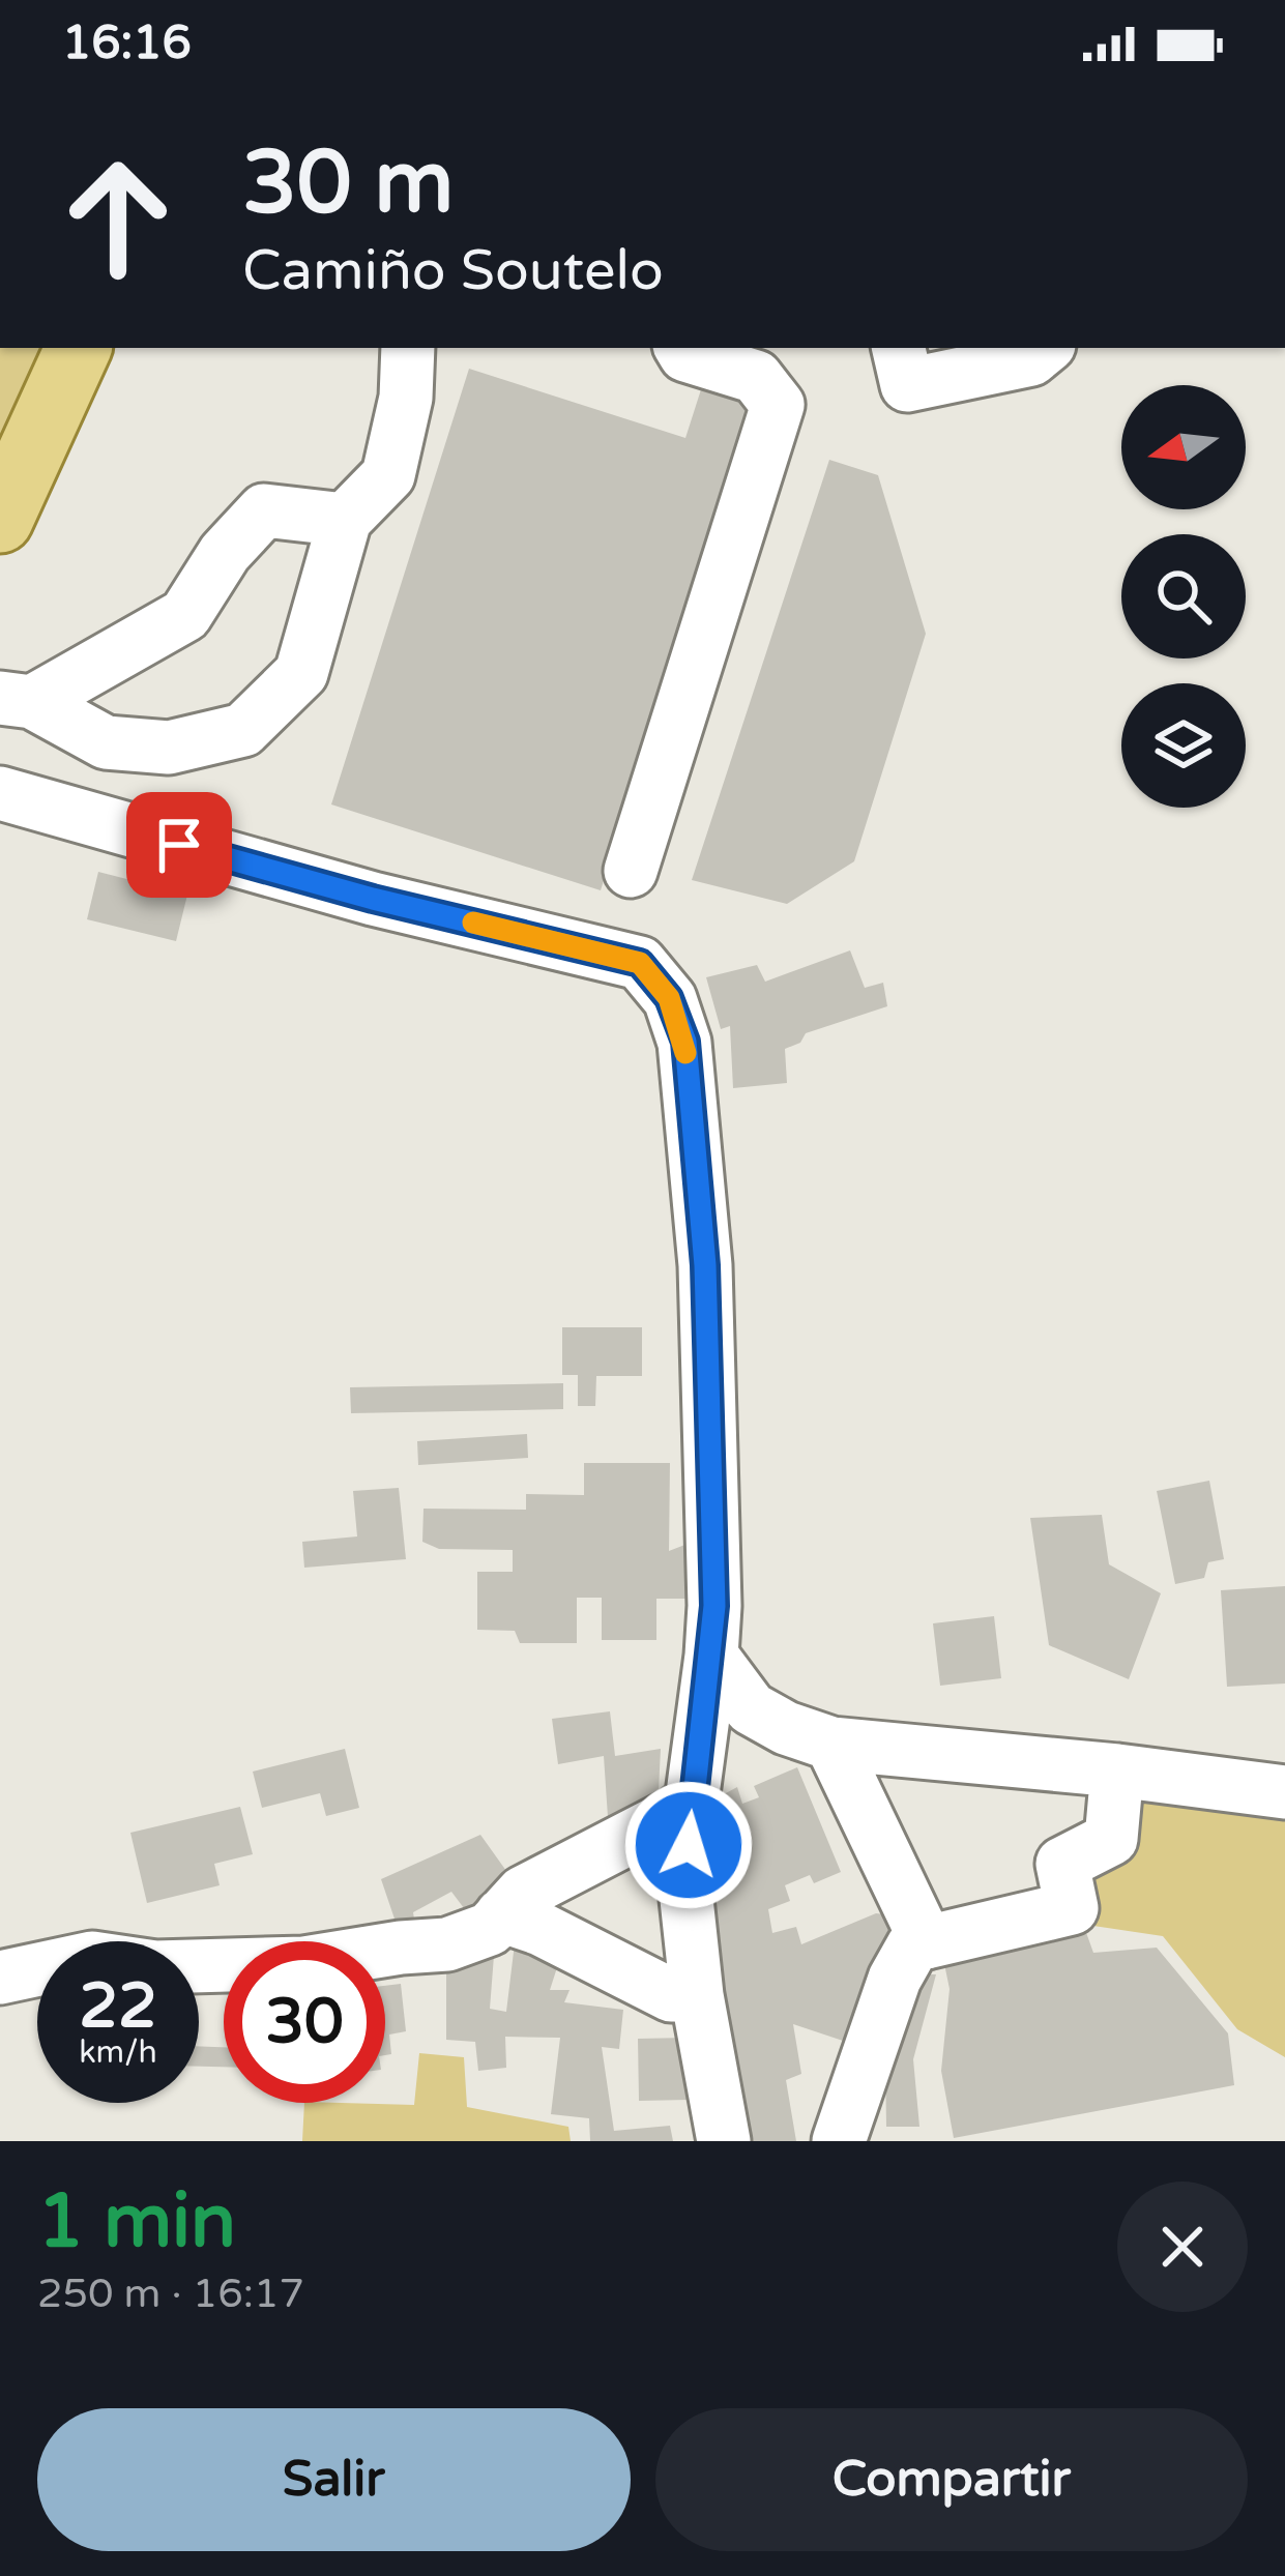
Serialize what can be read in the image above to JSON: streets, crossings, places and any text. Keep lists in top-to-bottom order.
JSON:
{
  "north": "left",
  "page": {
    "status": "16:16",
    "turn": ["30 m", "Camiño Soutelo"],
    "speed": "22 km/h",
    "limit": "30",
    "heading": ["1 min", "250 m · 16:17"],
    "buttons": ["Salir", "Compartir"]
  }
}
